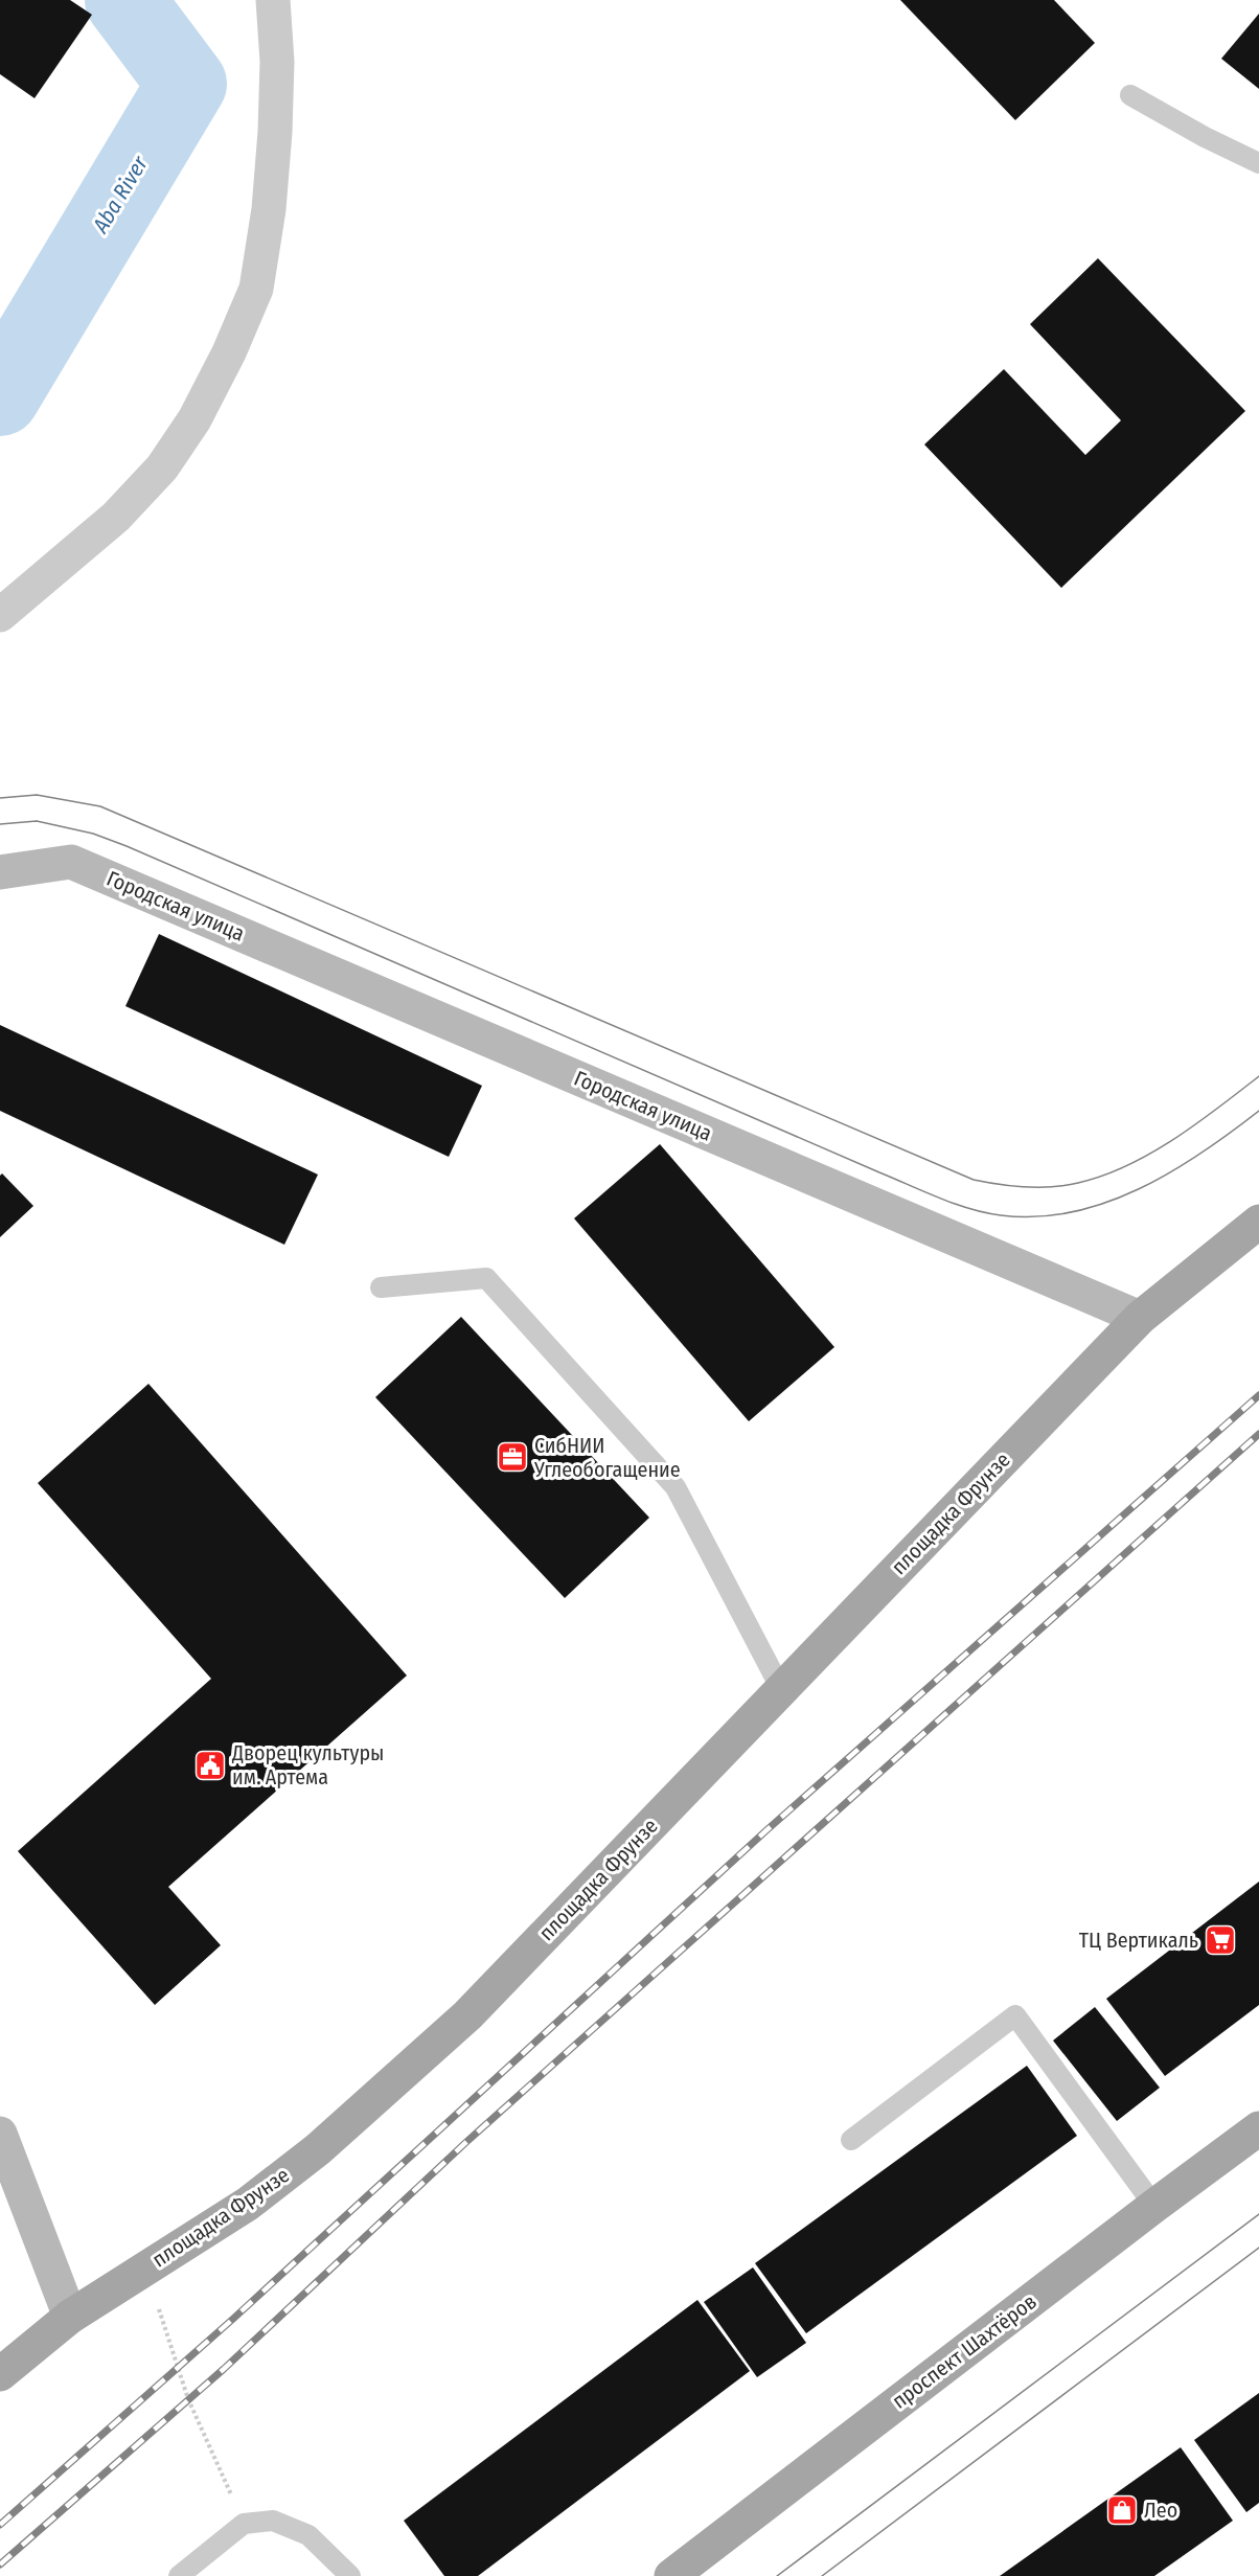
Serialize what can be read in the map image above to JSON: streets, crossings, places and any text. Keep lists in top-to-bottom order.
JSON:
{
  "streets": {
    "main road": ["Городская улица", "площадка Фрунзе", "проспект Шахтёров"]
  },
  "crossings": [
    ["Городская улица", "площадка Фрунзе"]
  ],
  "water": ["Aba River"],
  "places": {
    "office": ["СибНИИ Углеобогащение"],
    "public building": ["Дворец культуры им. Артема"],
    "supermarket": ["ТЦ Вертикаль"],
    "shop": ["Лео"]
  }
}
